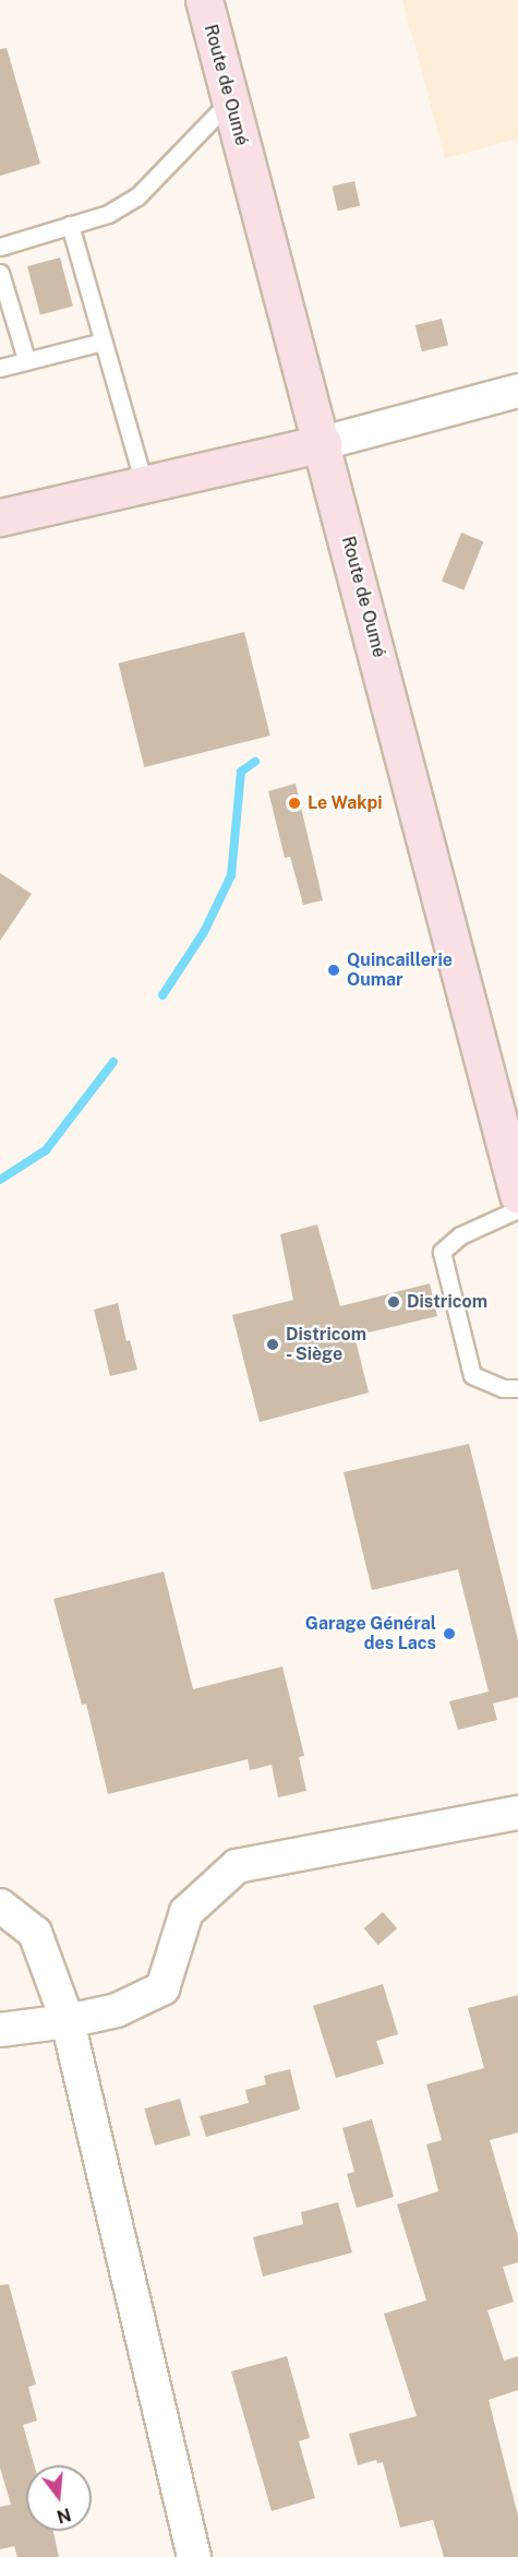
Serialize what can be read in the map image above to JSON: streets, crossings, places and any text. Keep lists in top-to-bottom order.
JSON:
{
  "streets": {
    "main road": ["Route de Oumé"]
  },
  "places": [
    "Le Wakpi",
    "Quincaillerie Oumar",
    "Districom",
    "Districom - Siège",
    "Garage Général des Lacs"
  ],
  "north": "bottom"
}
